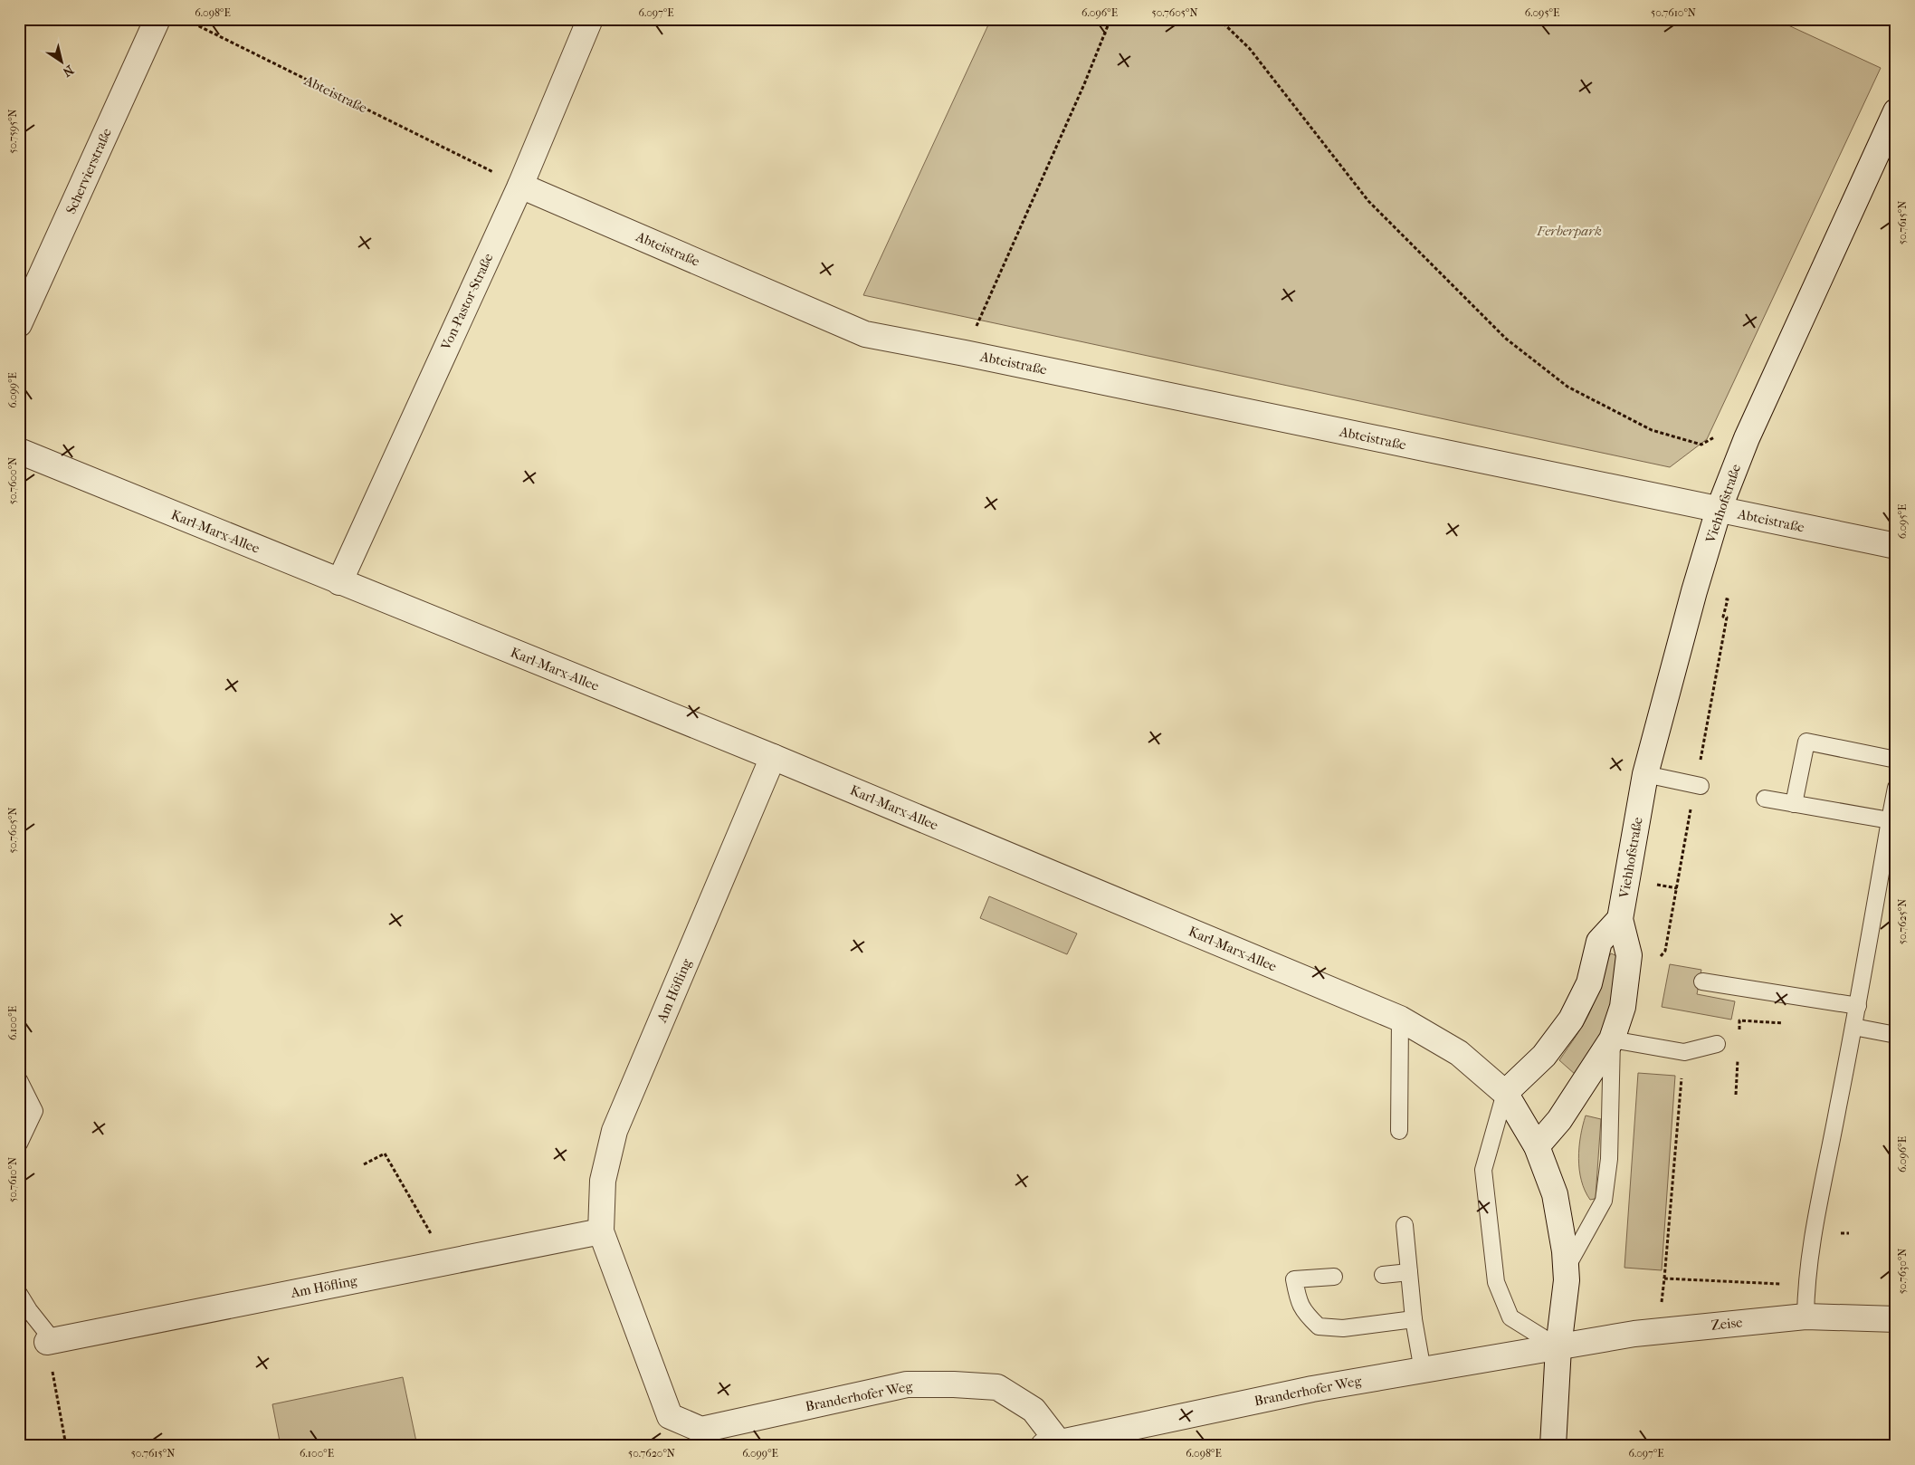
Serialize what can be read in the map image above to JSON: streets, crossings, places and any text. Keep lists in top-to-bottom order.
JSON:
{
  "streets": {
    "street": [
      "Abteistraße",
      "Schervierstraße",
      "Von-Pastor-Straße",
      "Viehhofstraße",
      "Karl-Marx-Allee",
      "Am Höfling",
      "Zeise",
      "Branderhofer Weg"
    ]
  },
  "crossings": [
    ["Abteistraße", "Von-Pastor-Straße"],
    ["Abteistraße", "Viehhofstraße"],
    ["Von-Pastor-Straße", "Karl-Marx-Allee"],
    ["Viehhofstraße", "Karl-Marx-Allee"],
    ["Karl-Marx-Allee", "Am Höfling"],
    ["Karl-Marx-Allee", "Zeise"],
    ["Karl-Marx-Allee", "Branderhofer Weg"],
    ["Am Höfling", "Branderhofer Weg"],
    ["Zeise", "Branderhofer Weg"]
  ],
  "parks": ["Ferberpark"],
  "north": "bottom right",
  "coordinates": [
    "6.098°E",
    "6.097°E",
    "6.096°E",
    "50.7605°N",
    "6.095°E",
    "50.7610°N",
    "50.7595°N",
    "50.7615°N",
    "6.099°E",
    "50.7600°N",
    "50.7625°N",
    "6.100°E",
    "50.7630°N",
    "50.7620°N"
  ]
}
